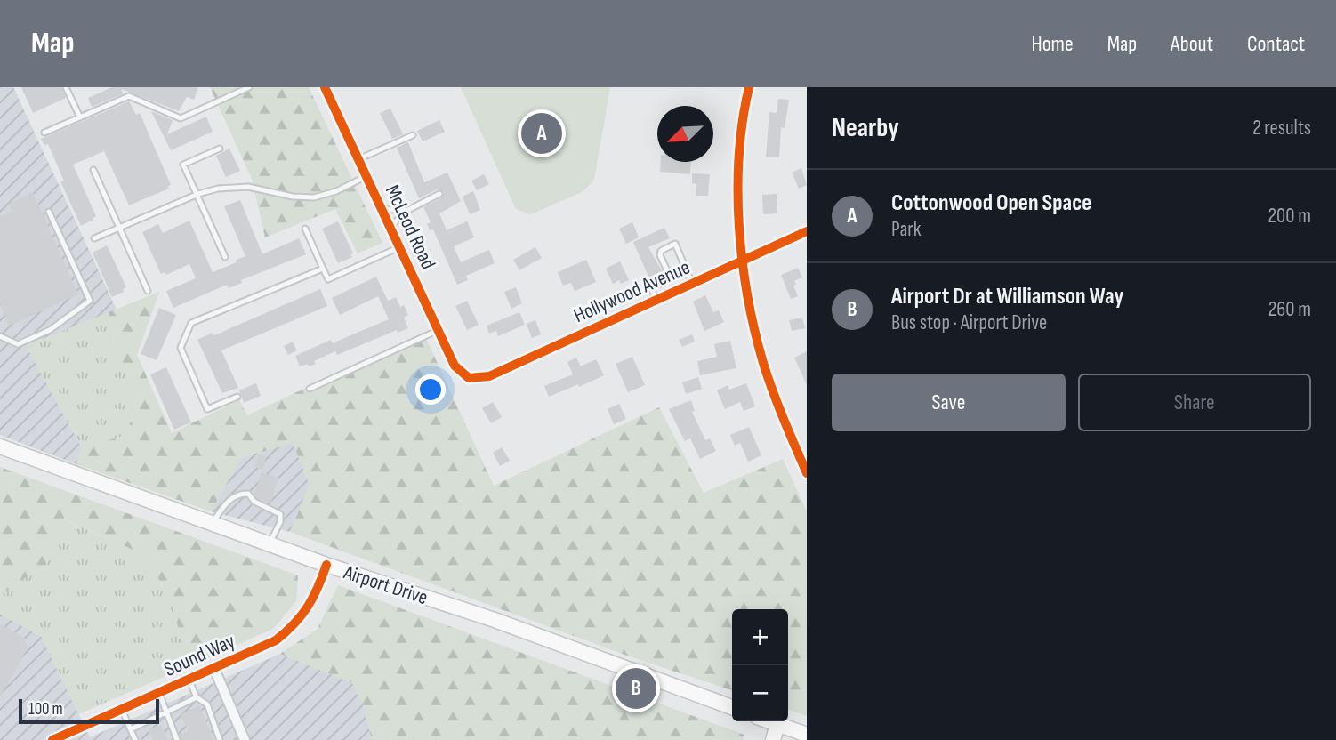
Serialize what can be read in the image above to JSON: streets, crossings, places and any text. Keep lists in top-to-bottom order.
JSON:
{
  "streets": {
    "main road": ["Airport Drive"],
    "street": ["McLeod Road", "Hollywood Avenue", "Sound Way"]
  },
  "crossings": [
    ["McLeod Road", "Hollywood Avenue"],
    ["Airport Drive", "Sound Way"]
  ],
  "scale_bar": "100 m",
  "north": "bottom left",
  "page": {
    "header": "Map",
    "nav": [
      "Home",
      "Map",
      "About",
      "Contact"
    ],
    "heading": ["Nearby", "2 results"],
    "pins": ["A", "B"],
    "list": [
      {
        "mark": "A",
        "name": "Cottonwood Open Space",
        "note": "Park",
        "value": "200 m"
      },
      {
        "mark": "B",
        "name": "Airport Dr at Williamson Way",
        "note": "Bus stop · Airport Drive",
        "value": "260 m"
      }
    ],
    "buttons": ["Save", "Share"],
    "map_buttons": ["+", "−"],
    "scale": "100 m"
  }
}
